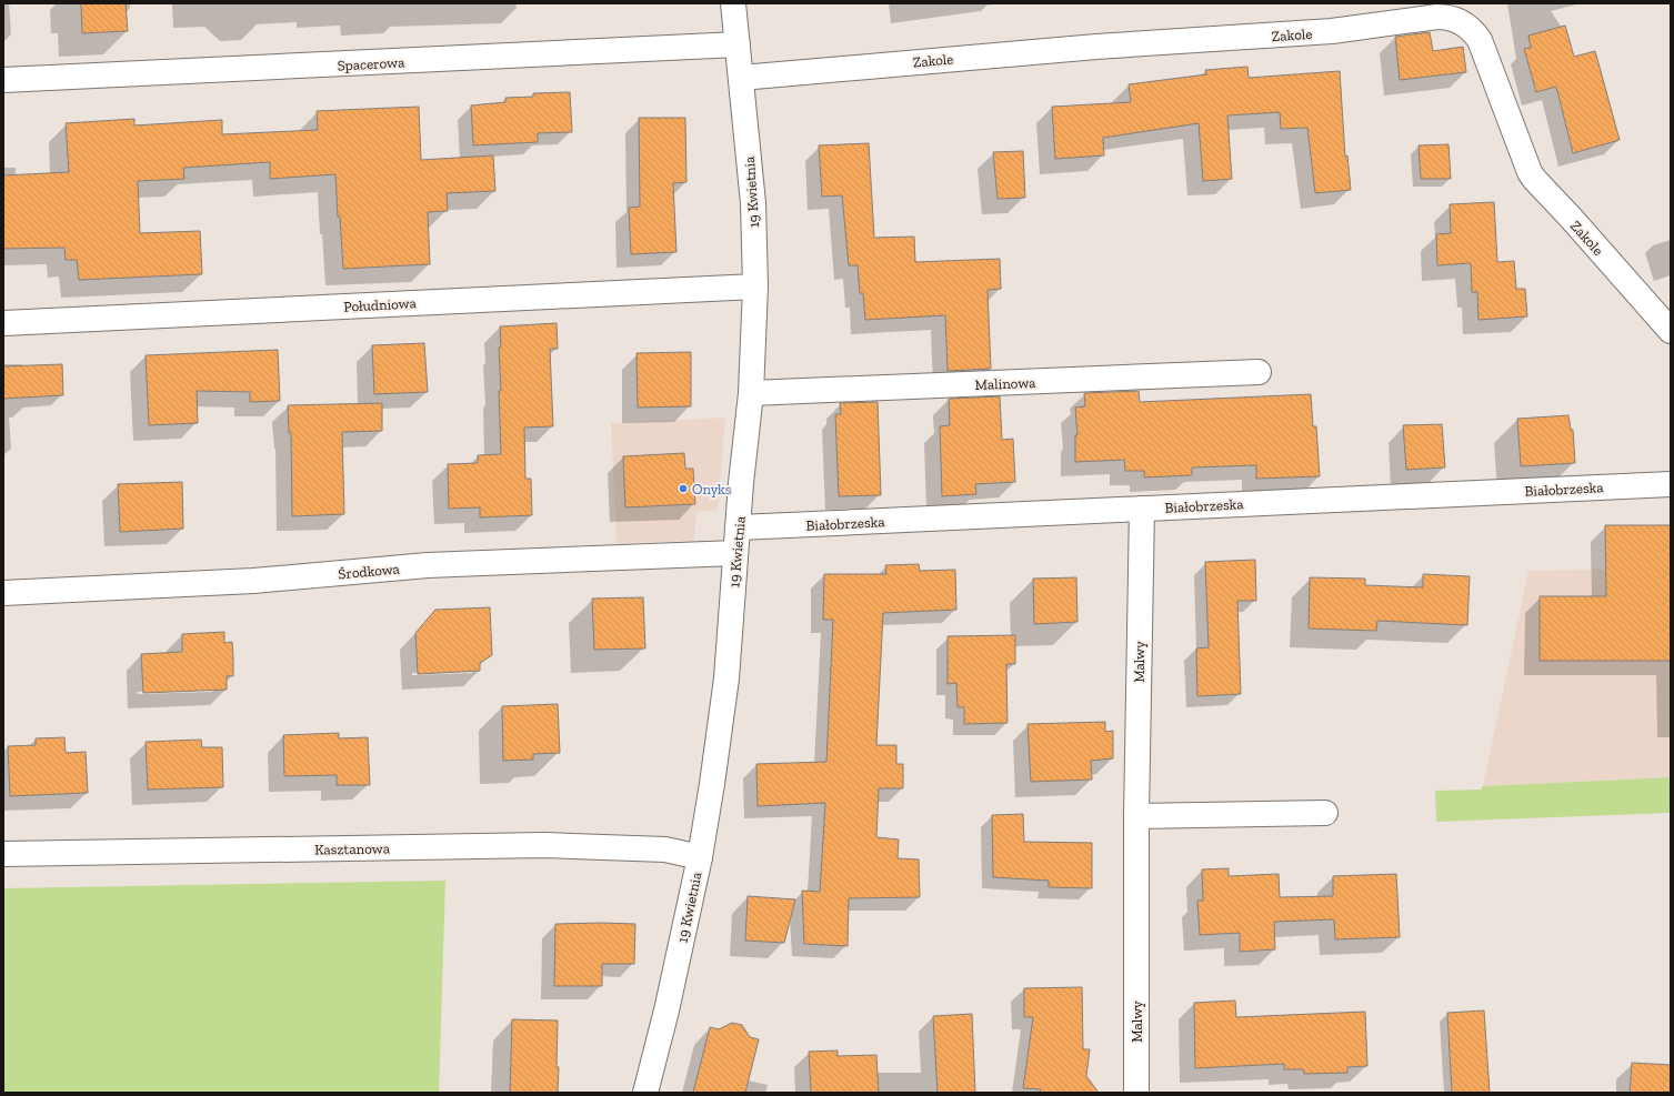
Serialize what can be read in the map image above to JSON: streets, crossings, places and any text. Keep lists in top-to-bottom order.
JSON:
{
  "streets": {
    "street": [
      "Zakole",
      "Spacerowa",
      "19 Kwietnia",
      "Południowa",
      "Malinowa",
      "Białobrzeska",
      "Środkowa",
      "Malwy",
      "Kasztanowa"
    ]
  },
  "crossings": [
    ["Zakole", "19 Kwietnia"],
    ["Spacerowa", "19 Kwietnia"],
    ["19 Kwietnia", "Południowa"],
    ["19 Kwietnia", "Malinowa"],
    ["19 Kwietnia", "Białobrzeska"],
    ["19 Kwietnia", "Środkowa"],
    ["19 Kwietnia", "Kasztanowa"],
    ["Białobrzeska", "Malwy"]
  ],
  "places": ["Onyks"]
}
